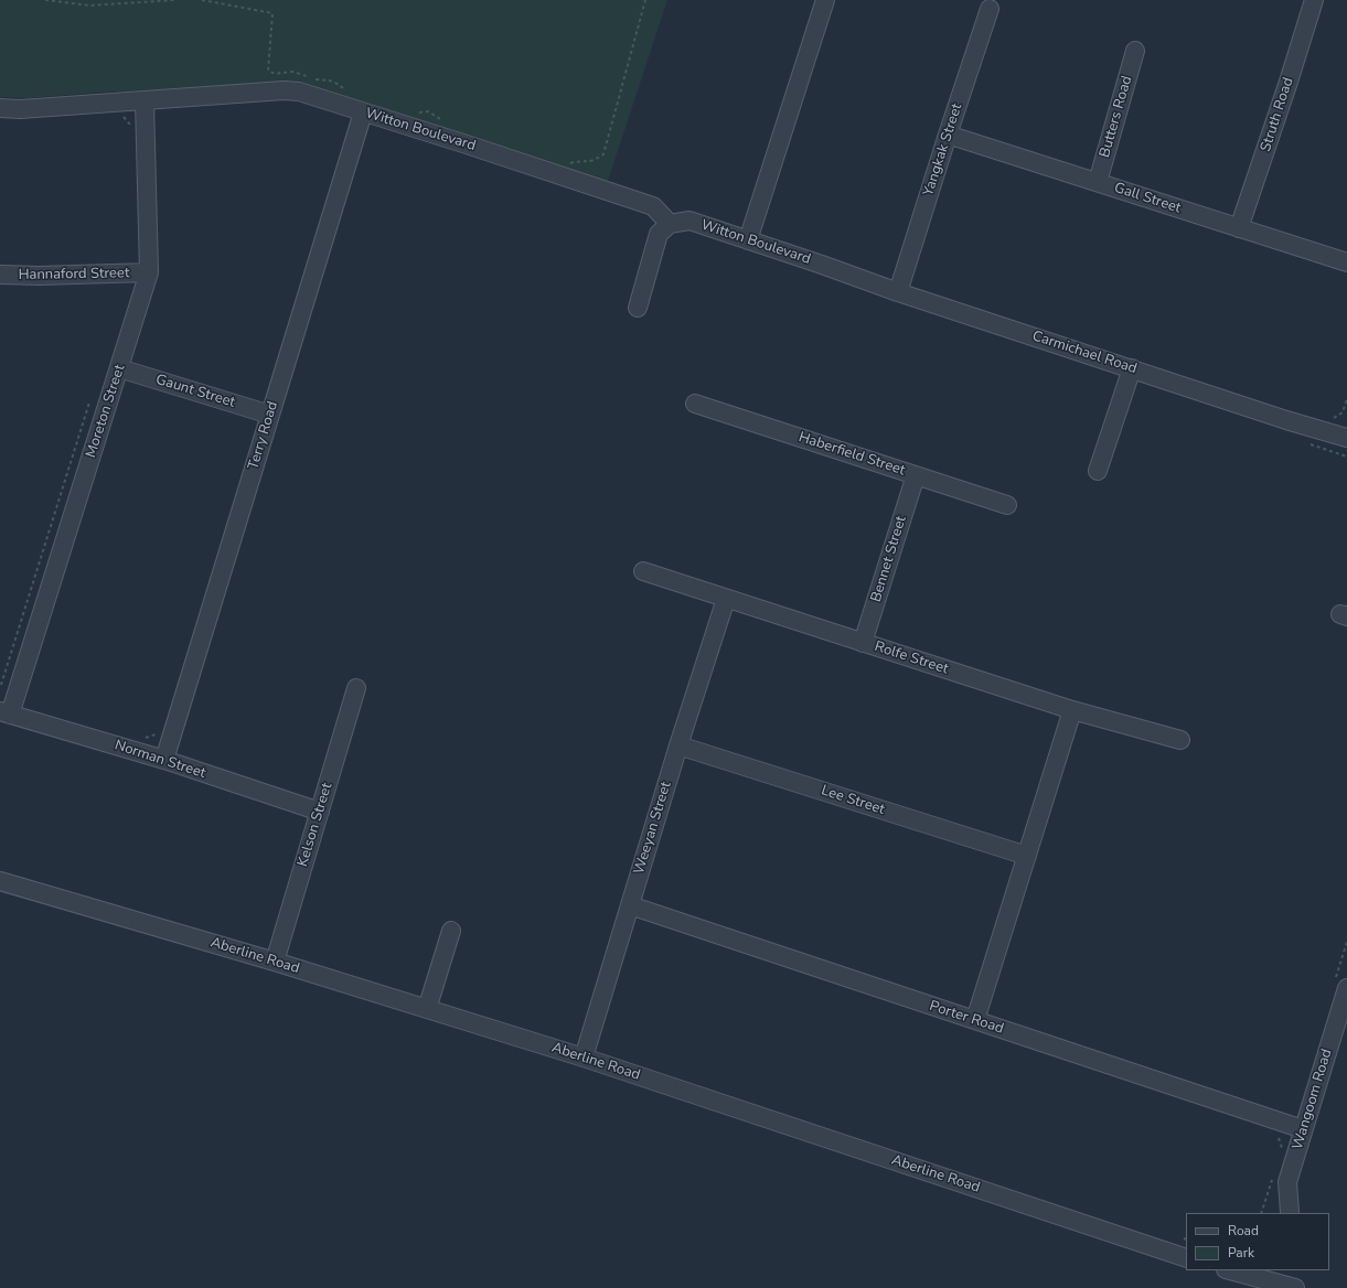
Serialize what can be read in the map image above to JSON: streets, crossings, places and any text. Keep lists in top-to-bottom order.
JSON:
{
  "streets": {
    "street": [
      "Struth Road",
      "Butters Road",
      "Witton Boulevard",
      "Yangkak Street",
      "Gall Street",
      "Hannaford Street",
      "Carmichael Road",
      "Gaunt Street",
      "Moreton Street",
      "Terry Road",
      "Haberfield Street",
      "Bennet Street",
      "Rolfe Street",
      "Norman Street",
      "Lee Street",
      "Kelson Street",
      "Weeyan Street",
      "Aberline Road",
      "Porter Road",
      "Wangoom Road"
    ]
  },
  "crossings": [
    ["Struth Road", "Gall Street"],
    ["Butters Road", "Gall Street"],
    ["Witton Boulevard", "Carmichael Road"],
    ["Witton Boulevard", "Moreton Street"],
    ["Witton Boulevard", "Terry Road"],
    ["Yangkak Street", "Gall Street"],
    ["Yangkak Street", "Carmichael Road"],
    ["Hannaford Street", "Moreton Street"],
    ["Gaunt Street", "Moreton Street"],
    ["Gaunt Street", "Terry Road"],
    ["Moreton Street", "Norman Street"],
    ["Terry Road", "Norman Street"],
    ["Haberfield Street", "Bennet Street"],
    ["Bennet Street", "Rolfe Street"],
    ["Rolfe Street", "Weeyan Street"],
    ["Norman Street", "Kelson Street"],
    ["Lee Street", "Weeyan Street"],
    ["Kelson Street", "Aberline Road"],
    ["Weeyan Street", "Aberline Road"],
    ["Weeyan Street", "Porter Road"],
    ["Porter Road", "Wangoom Road"]
  ],
  "legend": ["Road", "Park"]
}
